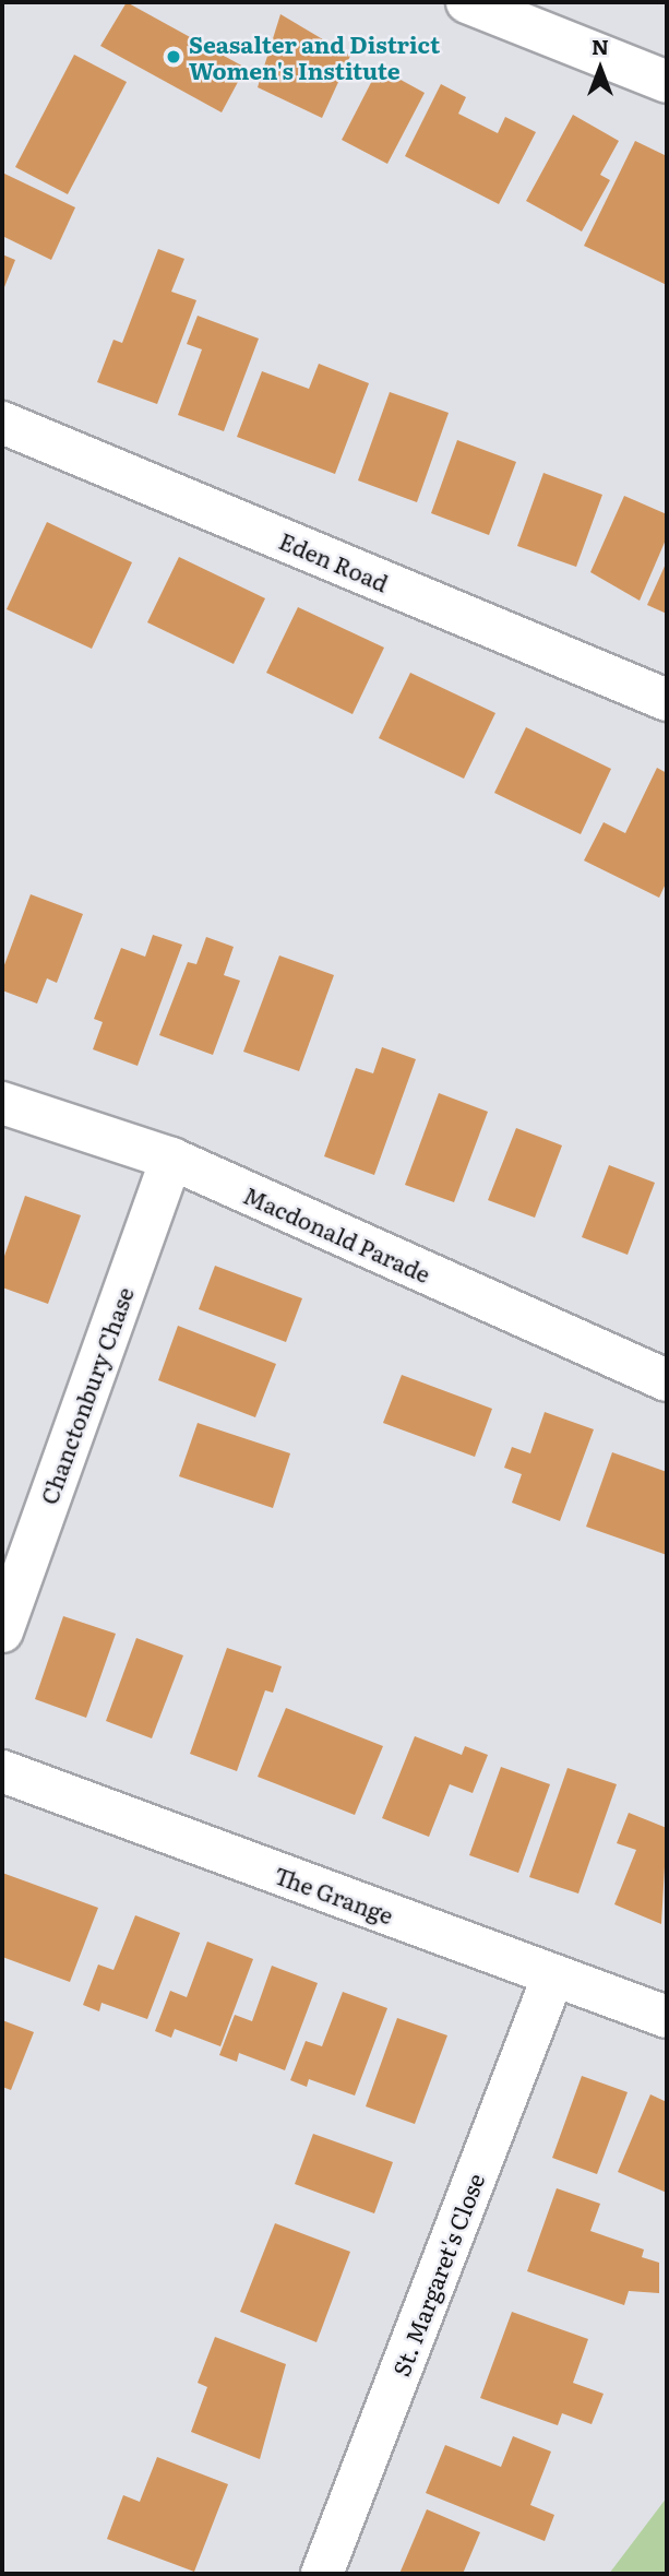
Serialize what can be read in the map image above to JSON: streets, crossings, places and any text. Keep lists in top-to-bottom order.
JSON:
{
  "streets": {
    "street": [
      "Eden Road",
      "Macdonald Parade",
      "Chanctonbury Chase",
      "The Grange",
      "St. Margaret's Close"
    ]
  },
  "crossings": [
    ["Macdonald Parade", "Chanctonbury Chase"],
    ["The Grange", "St. Margaret's Close"]
  ],
  "places": ["Seasalter and District Women's Institute"],
  "north": "top"
}
